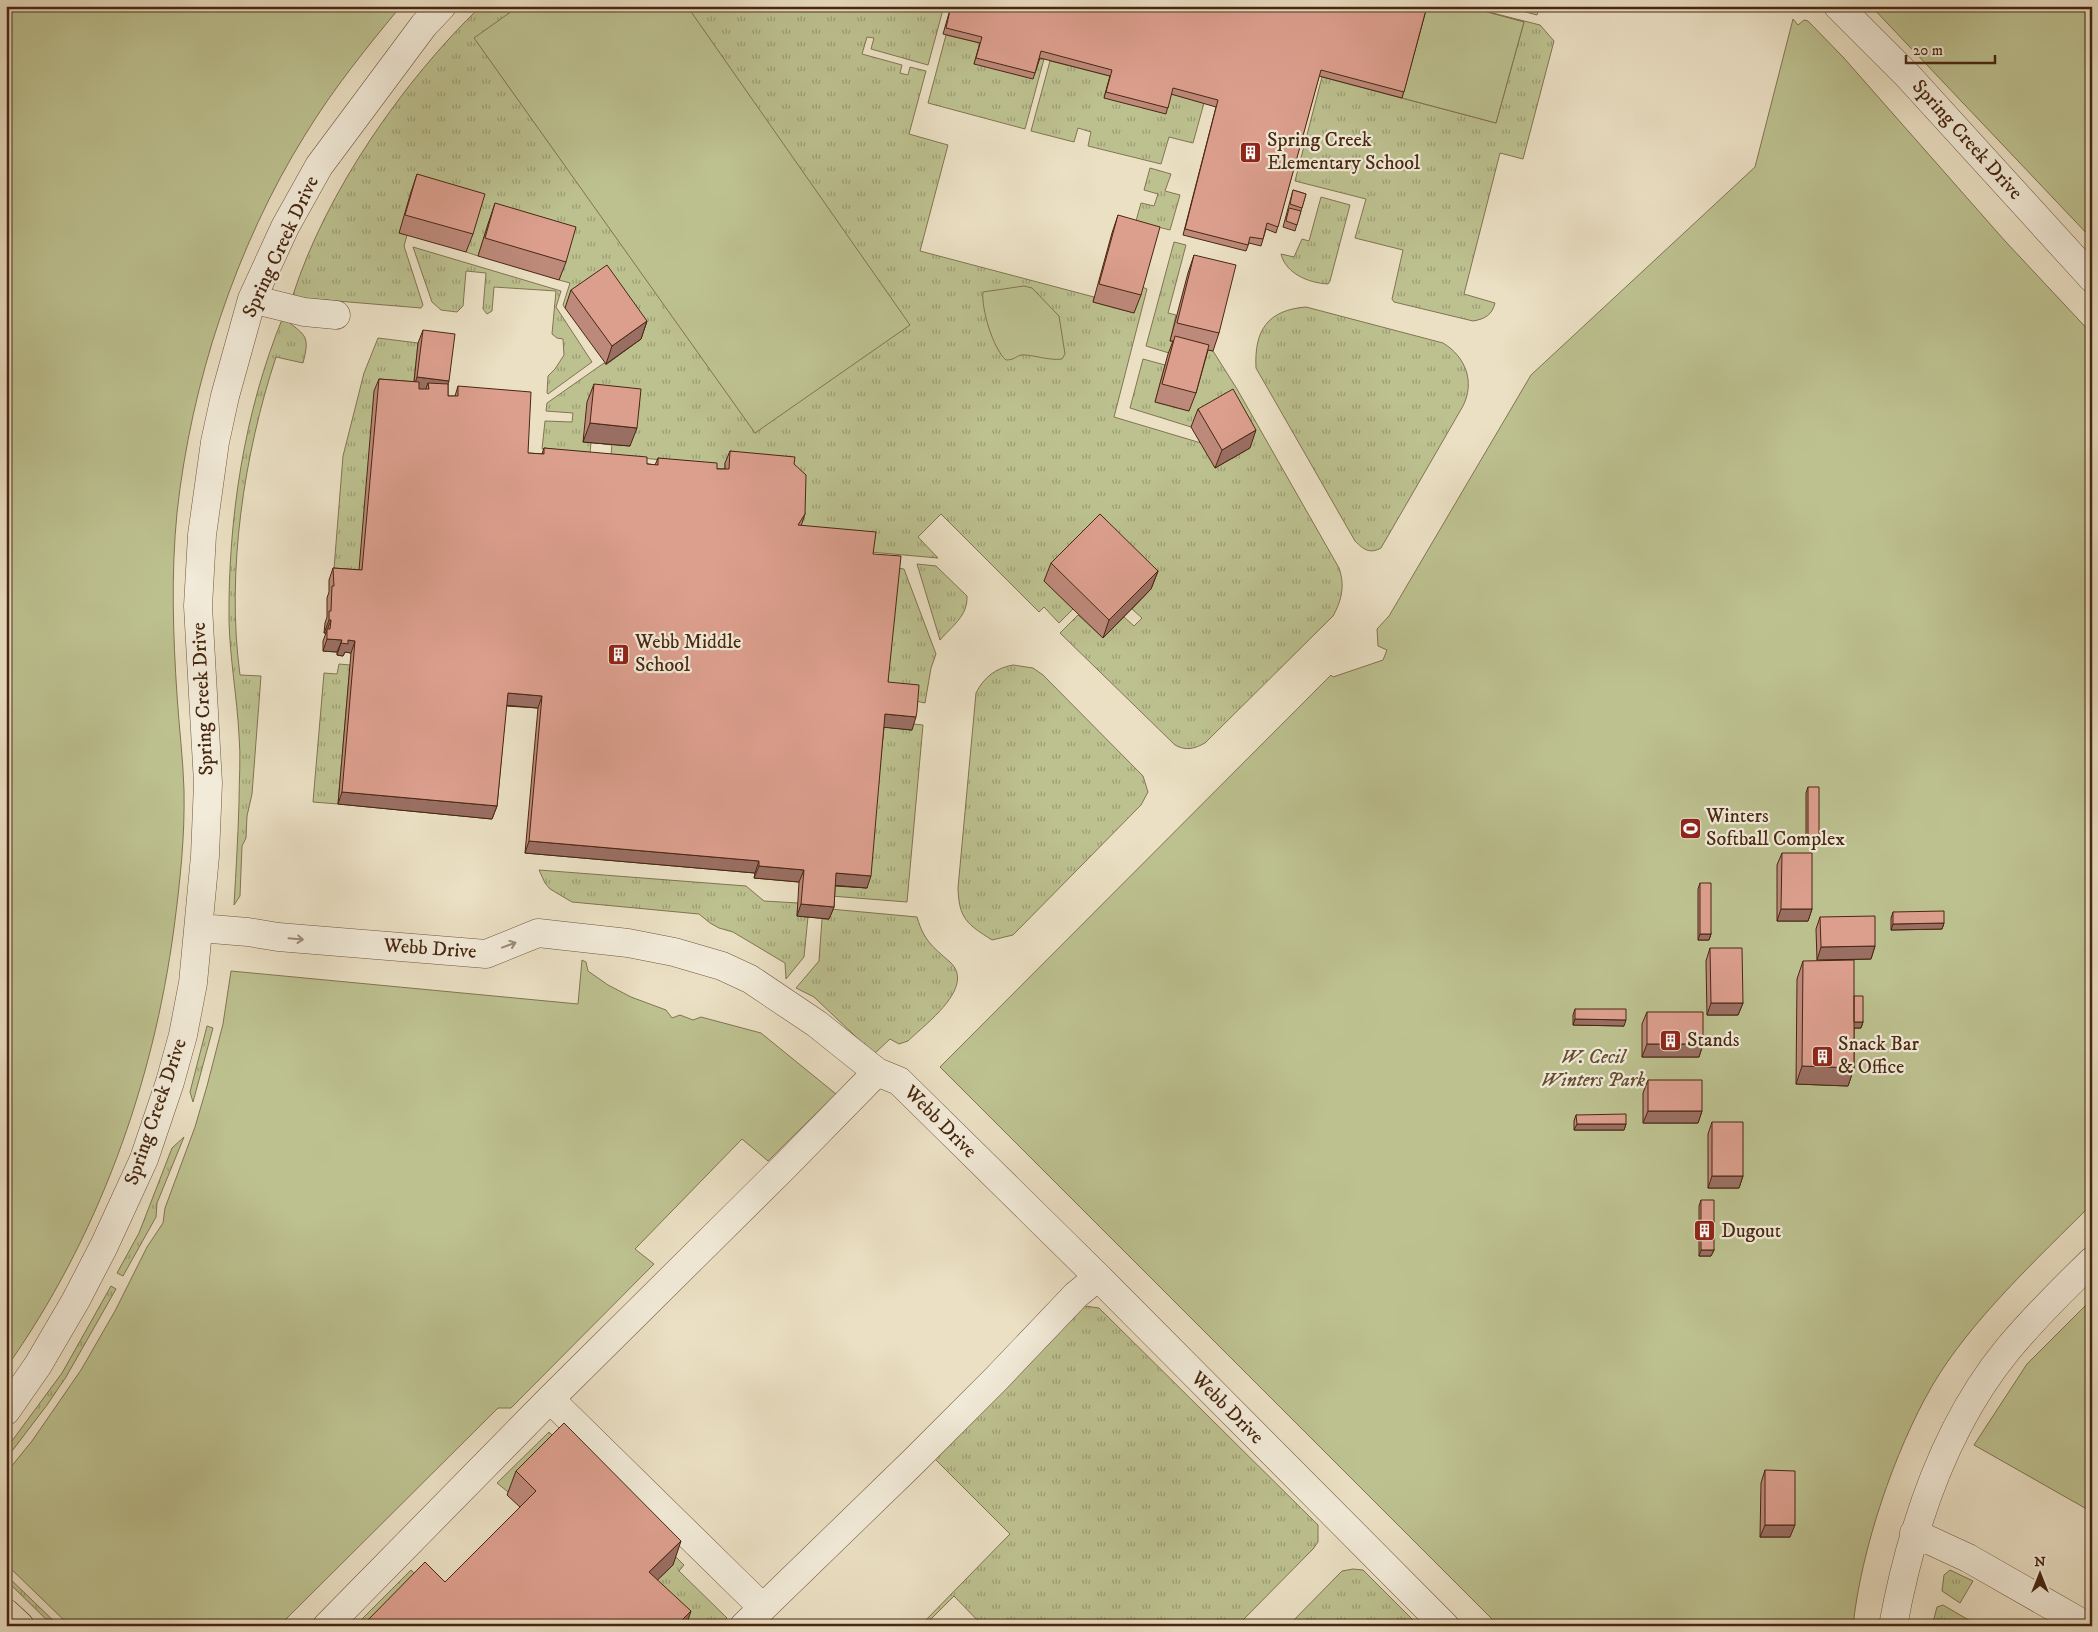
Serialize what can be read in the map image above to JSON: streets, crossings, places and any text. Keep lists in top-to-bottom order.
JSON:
{
  "streets": {
    "street": ["Spring Creek Drive", "Webb Drive"]
  },
  "crossings": [
    ["Spring Creek Drive", "Webb Drive"]
  ],
  "one_way": ["Webb Drive"],
  "parks": ["W. Cecil Winters Park"],
  "places": {
    "building": [
      "Spring Creek Elementary School",
      "Webb Middle School",
      "Stands",
      "Snack Bar & Office",
      "Dugout"
    ],
    "sports": ["Winters Softball Complex"]
  },
  "scale_bar": "20 m",
  "north": "top"
}
